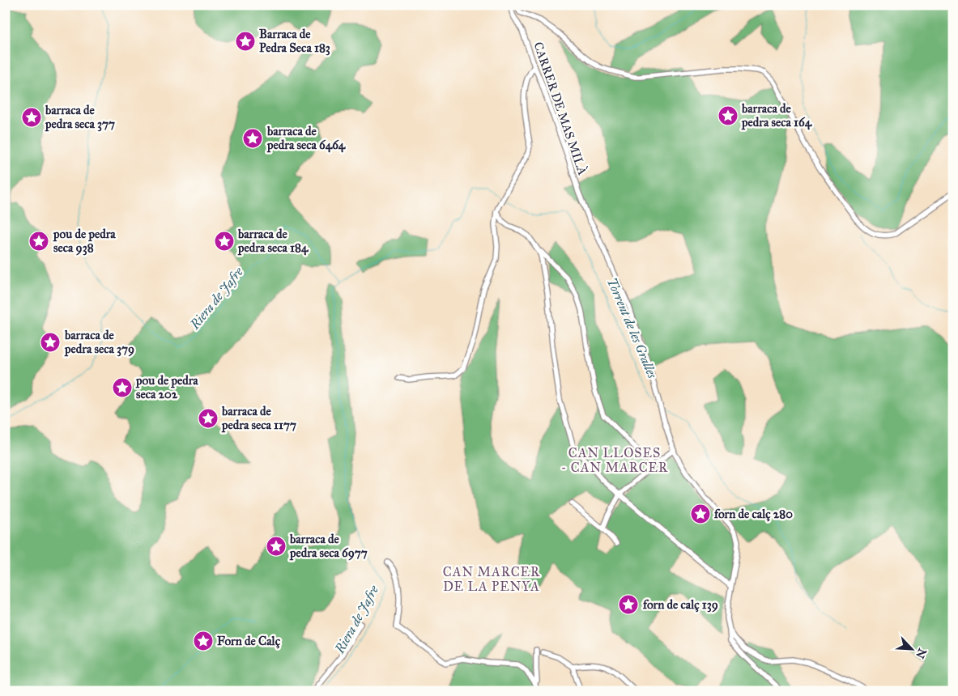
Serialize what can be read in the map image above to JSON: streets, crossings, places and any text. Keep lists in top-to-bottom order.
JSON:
{
  "streets": {
    "street": ["CARRER DE MAS MILÀ"]
  },
  "districts": ["CAN LLOSES - CAN MARCER", "CAN MARCER DE LA PENYA"],
  "water": ["Riera de Jafre", "Torrent de les Gralles"],
  "places": {
    "place": [
      "Barraca de Pedra Seca 183",
      "barraca de pedra seca 164",
      "barraca de pedra seca 377",
      "barraca de pedra seca 6464",
      "pou de pedra seca 938",
      "barraca de pedra seca 184",
      "barraca de pedra seca 379",
      "pou de pedra seca 202",
      "barraca de pedra seca 1177",
      "forn de calç 280",
      "barraca de pedra seca 6977",
      "forn de calç 139",
      "Forn de Calç"
    ]
  },
  "north": "bottom right"
}
